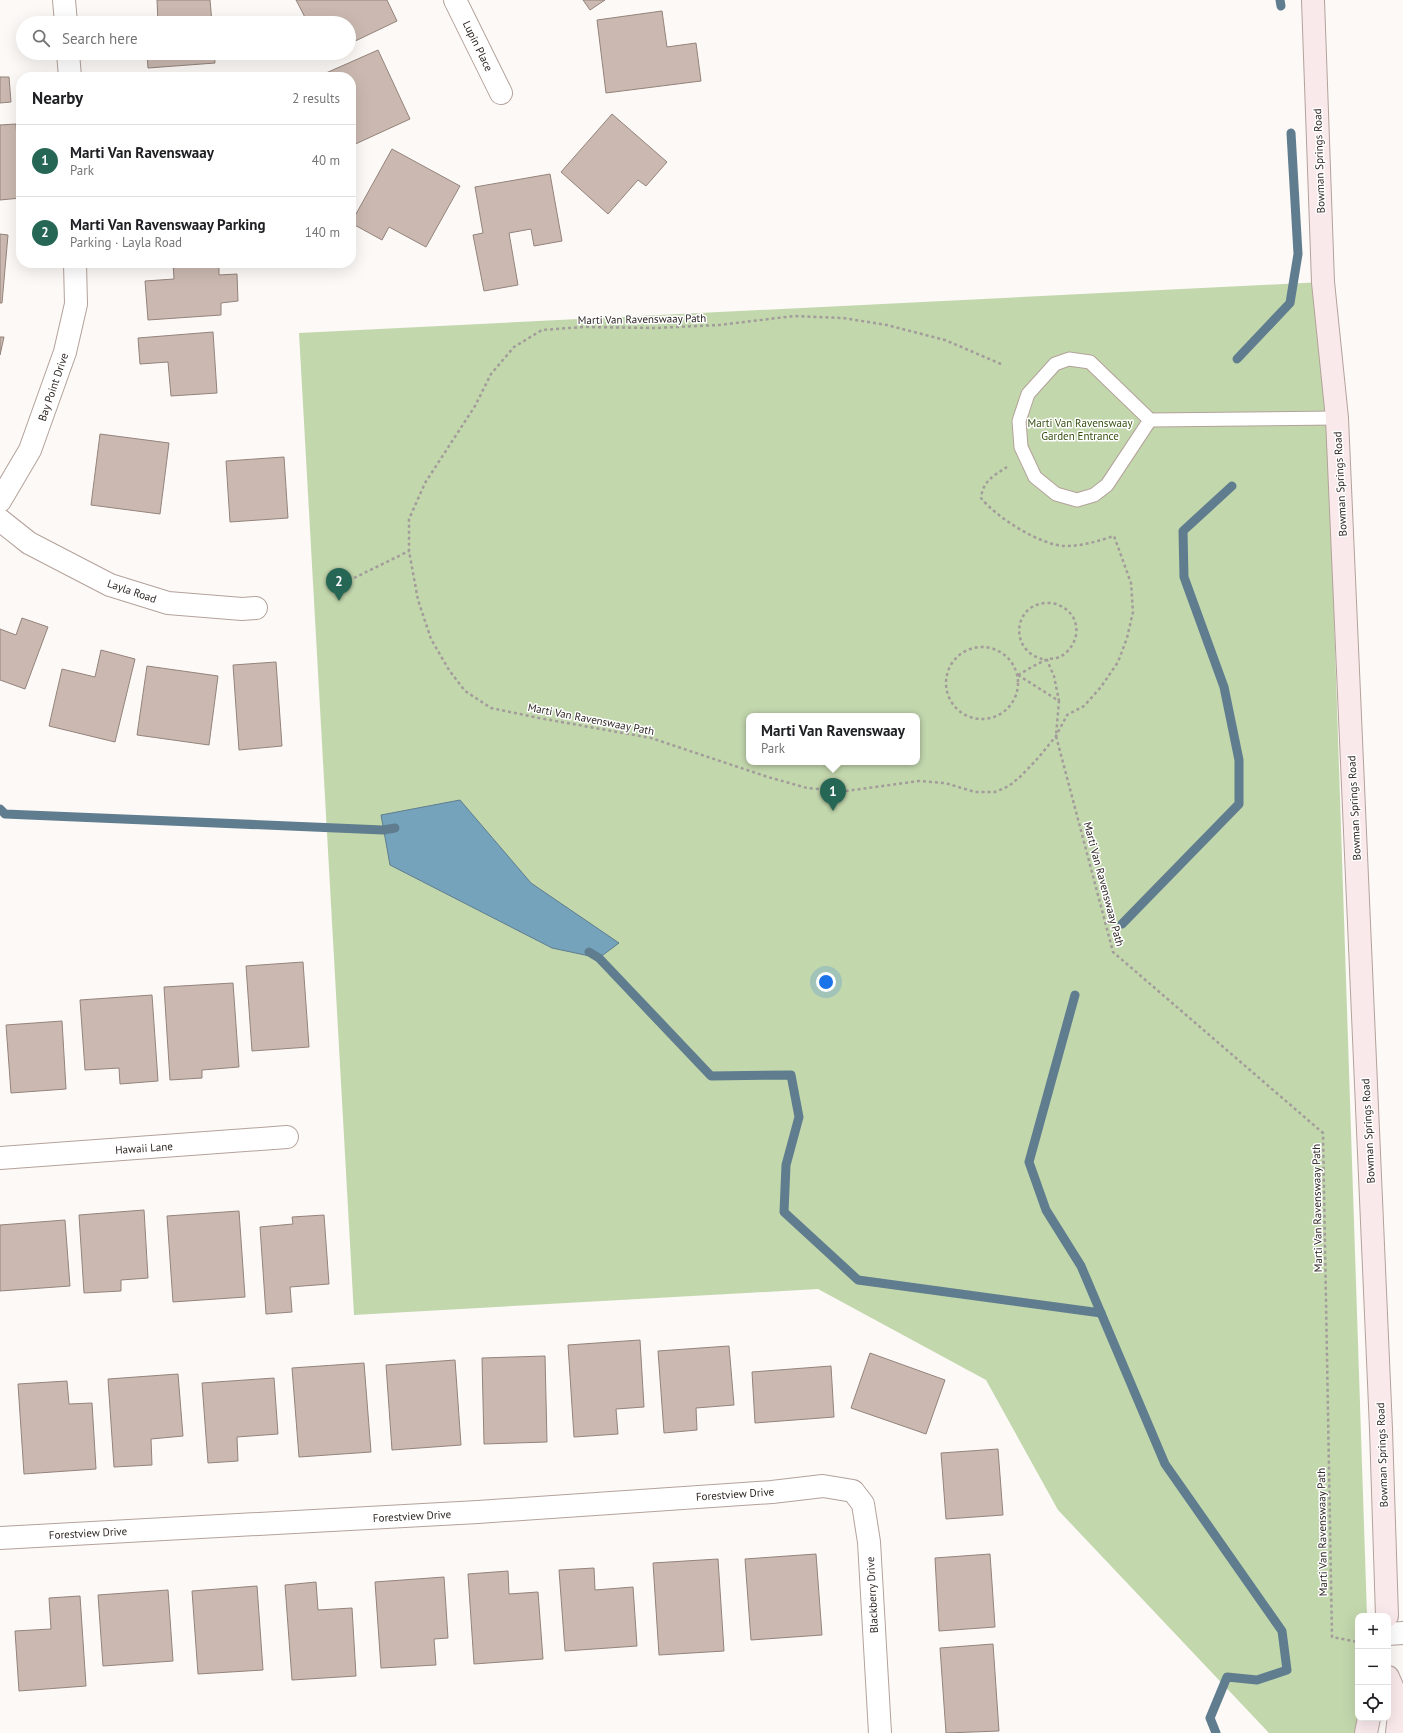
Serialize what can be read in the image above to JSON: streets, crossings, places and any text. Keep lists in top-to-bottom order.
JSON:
{
  "streets": {
    "street": [
      "Lupin Place",
      "Bowman Springs Road",
      "Bay Point Drive",
      "Layla Road",
      "Hawaii Lane",
      "Forestview Drive",
      "Blackberry Drive"
    ],
    "path": ["Marti Van Ravenswaay Path"]
  },
  "crossings": [
    ["Forestview Drive", "Blackberry Drive"]
  ],
  "parks": ["Marti Van Ravenswaay Garden Entrance"],
  "page": {
    "search": "Search here",
    "heading": ["Nearby", "2 results"],
    "list": [
      {
        "mark": "1",
        "name": "Marti Van Ravenswaay",
        "note": "Park",
        "value": "40 m"
      },
      {
        "mark": "2",
        "name": "Marti Van Ravenswaay Parking",
        "note": "Parking · Layla Road",
        "value": "140 m"
      }
    ],
    "pins": ["2", "1"],
    "popup": ["Marti Van Ravenswaay", "Park"],
    "map_buttons": ["+", "−"]
  }
}
